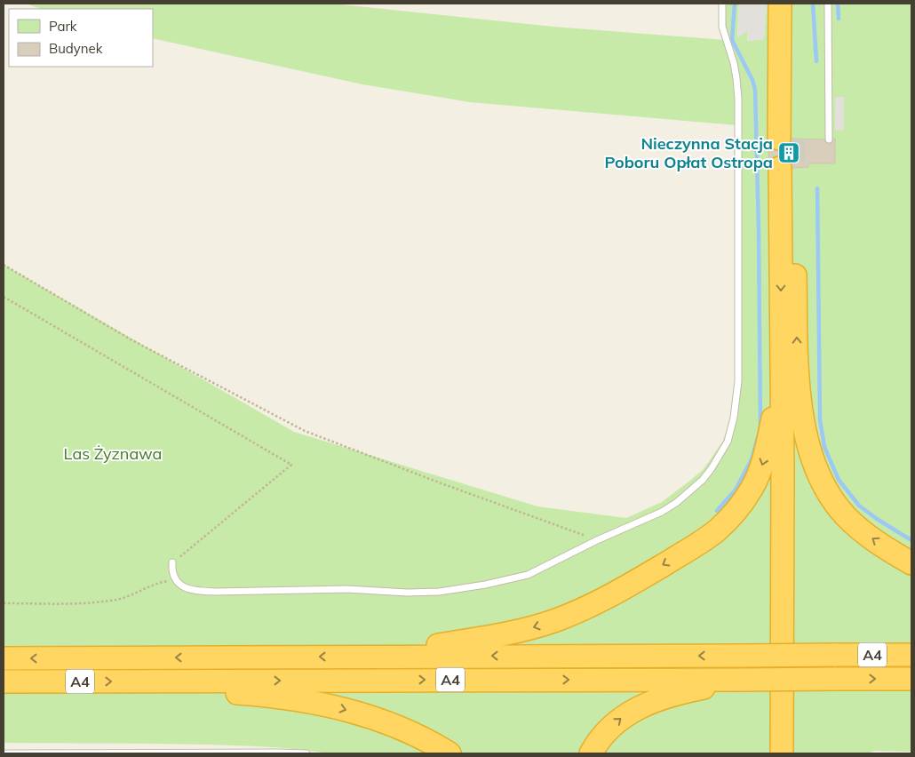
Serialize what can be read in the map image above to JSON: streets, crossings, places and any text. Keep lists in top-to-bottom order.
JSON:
{
  "streets": {
    "highway": ["A4"]
  },
  "parks": ["Las Żyznawa"],
  "places": {
    "building": ["Nieczynna Stacja Poboru Opłat Ostropa"]
  },
  "legend": ["Park", "Budynek"]
}
